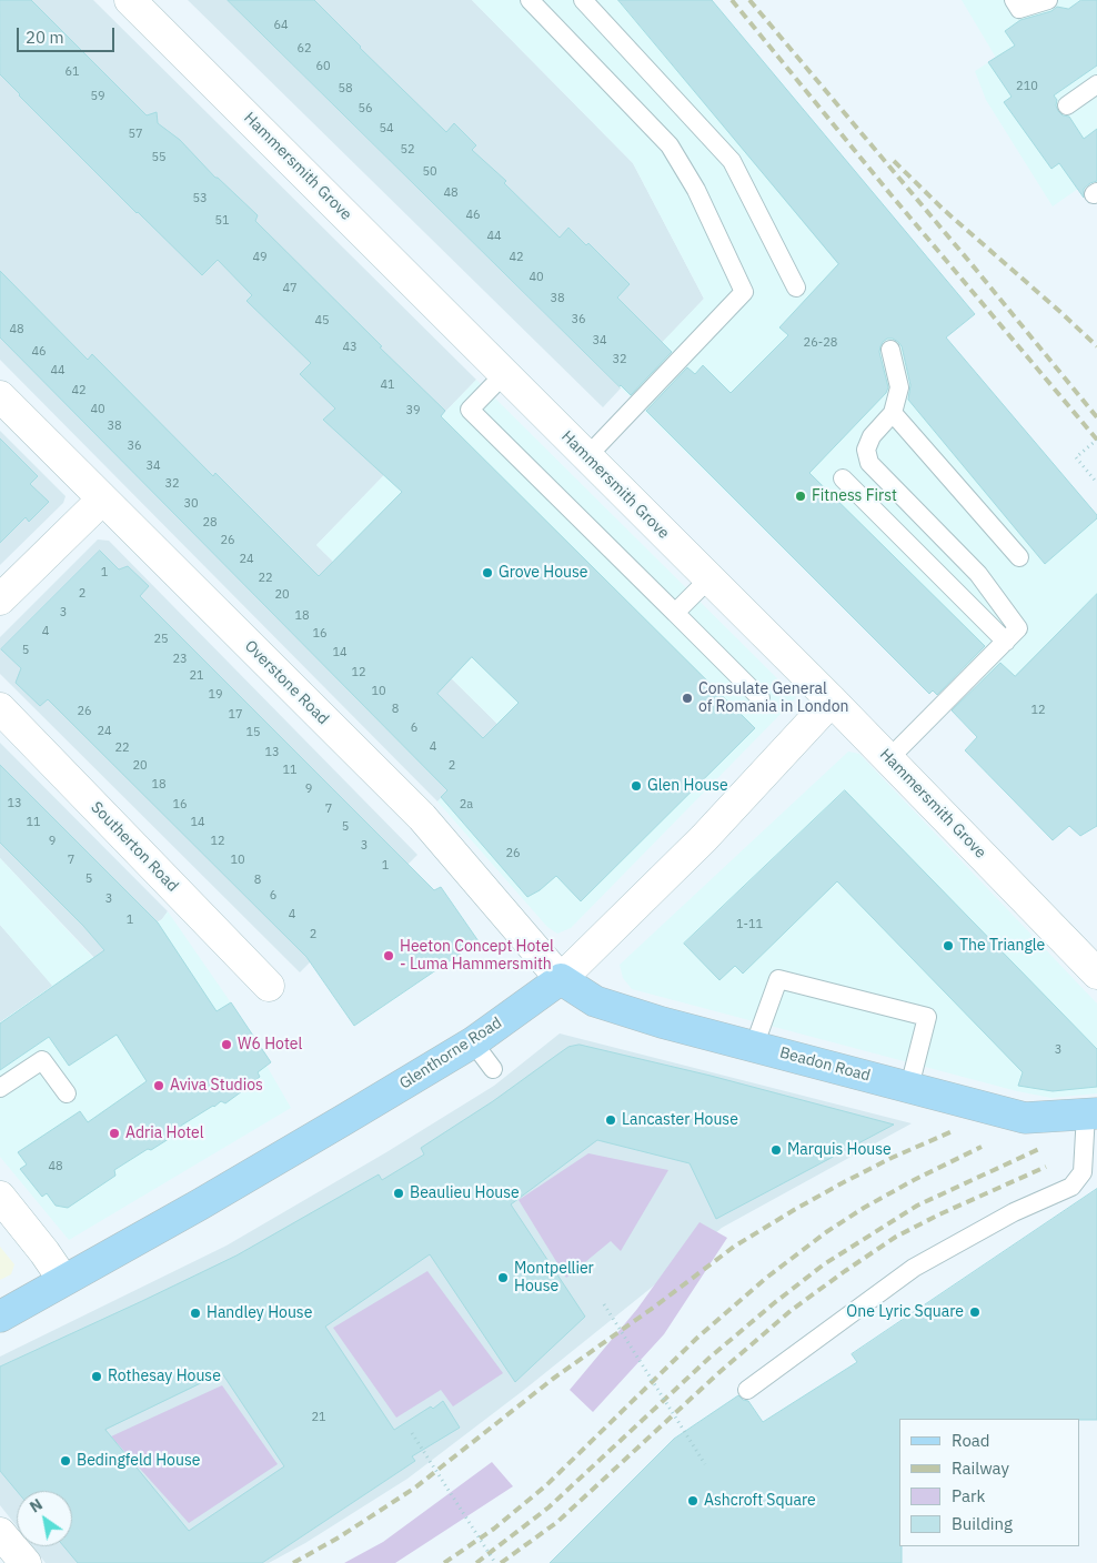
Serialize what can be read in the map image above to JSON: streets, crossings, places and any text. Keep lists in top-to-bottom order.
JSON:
{
  "streets": {
    "main road": ["Glenthorne Road", "Beadon Road"],
    "street": ["Hammersmith Grove", "Overstone Road", "Southerton Road"]
  },
  "crossings": [
    ["Hammersmith Grove", "Glenthorne Road"],
    ["Overstone Road", "Glenthorne Road"],
    ["Overstone Road", "Beadon Road"],
    ["Glenthorne Road", "Beadon Road"]
  ],
  "places": [
    "Fitness First",
    "Grove House",
    "Consulate General of Romania in London",
    "Glen House",
    "The Triangle",
    "Heeton Concept Hotel - Luma Hammersmith",
    "W6 Hotel",
    "Aviva Studios",
    "Lancaster House",
    "Adria Hotel",
    "Marquis House",
    "Beaulieu House",
    "Montpellier House",
    "One Lyric Square",
    "Handley House",
    "Rothesay House",
    "Bedingfeld House",
    "Ashcroft Square"
  ],
  "house_numbers": [
    "64",
    "62",
    "60",
    "61",
    "210",
    "58",
    "59",
    "56",
    "54",
    "57",
    "52",
    "55",
    "50",
    "48",
    "53",
    "46",
    "51",
    "44",
    "49",
    "42",
    "40",
    "47",
    "38",
    "36",
    "45",
    "48",
    "34",
    "26-28",
    "43",
    "46",
    "32",
    "44",
    "41",
    "42",
    "40",
    "39",
    "38",
    "36",
    "34",
    "32",
    "30",
    "28",
    "26",
    "24",
    "1",
    "22",
    "2",
    "20",
    "3",
    "18",
    "4",
    "16",
    "25",
    "5",
    "14",
    "23",
    "12",
    "21",
    "10",
    "19",
    "8",
    "12",
    "26",
    "17",
    "6",
    "24",
    "15",
    "4",
    "22",
    "13",
    "20",
    "2",
    "11",
    "18",
    "9",
    "13",
    "16",
    "2a",
    "7",
    "11",
    "14",
    "5",
    "9",
    "12",
    "3",
    "26",
    "7",
    "10",
    "1",
    "5",
    "8",
    "6",
    "3",
    "4",
    "1",
    "1-11",
    "2",
    "3",
    "48",
    "21"
  ],
  "legend": [
    "Road",
    "Railway",
    "Park",
    "Building"
  ],
  "scale_bar": "20 m",
  "north": "top left"
}
